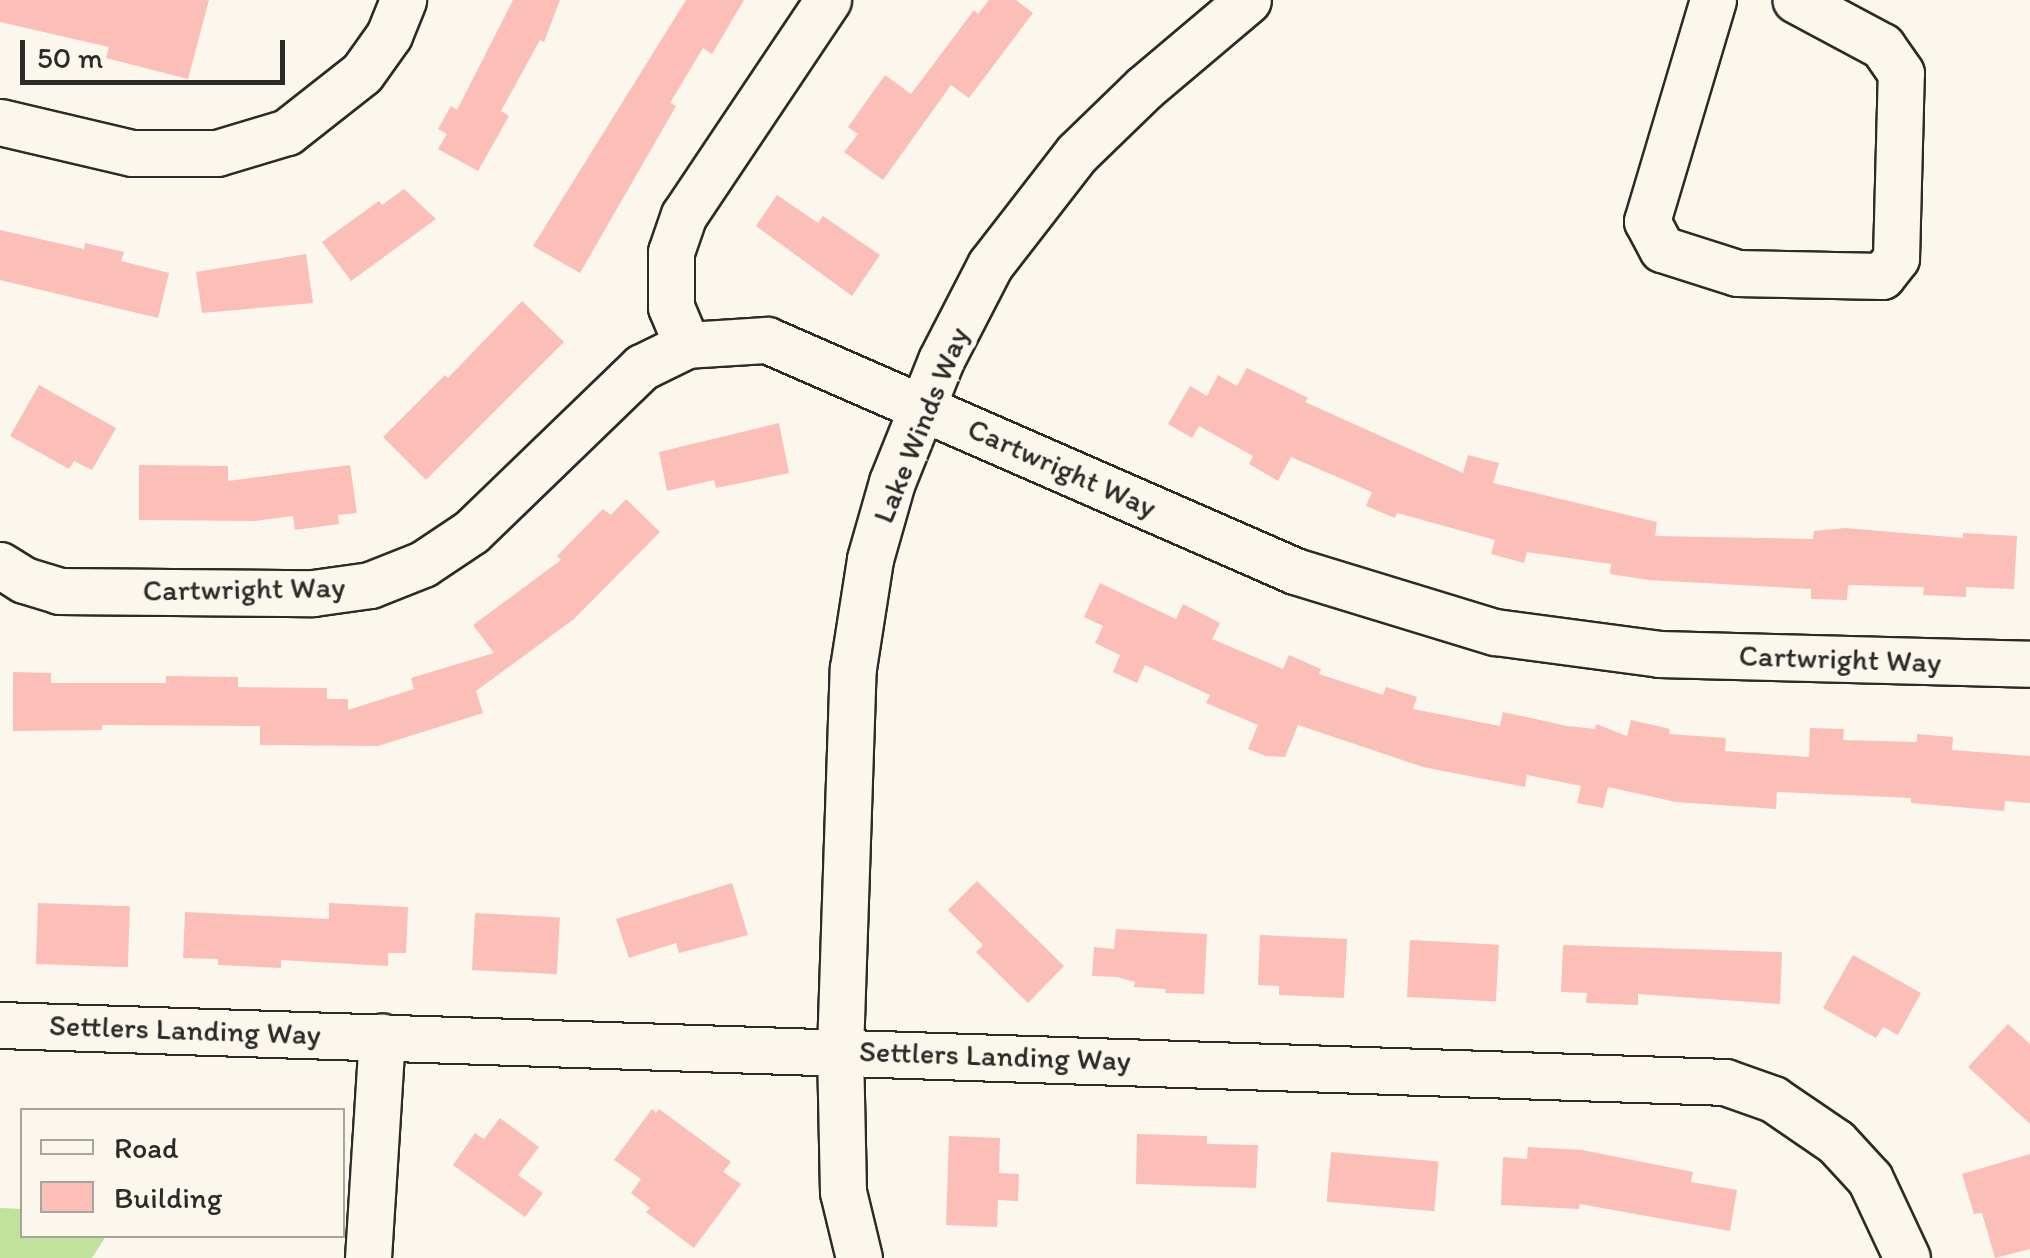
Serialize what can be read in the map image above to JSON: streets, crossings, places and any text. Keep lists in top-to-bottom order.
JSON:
{
  "streets": {
    "street": ["Lake Winds Way", "Cartwright Way", "Settlers Landing Way"]
  },
  "crossings": [
    ["Lake Winds Way", "Cartwright Way"],
    ["Lake Winds Way", "Settlers Landing Way"]
  ],
  "legend": ["Road", "Building"],
  "scale_bar": "50 m"
}
